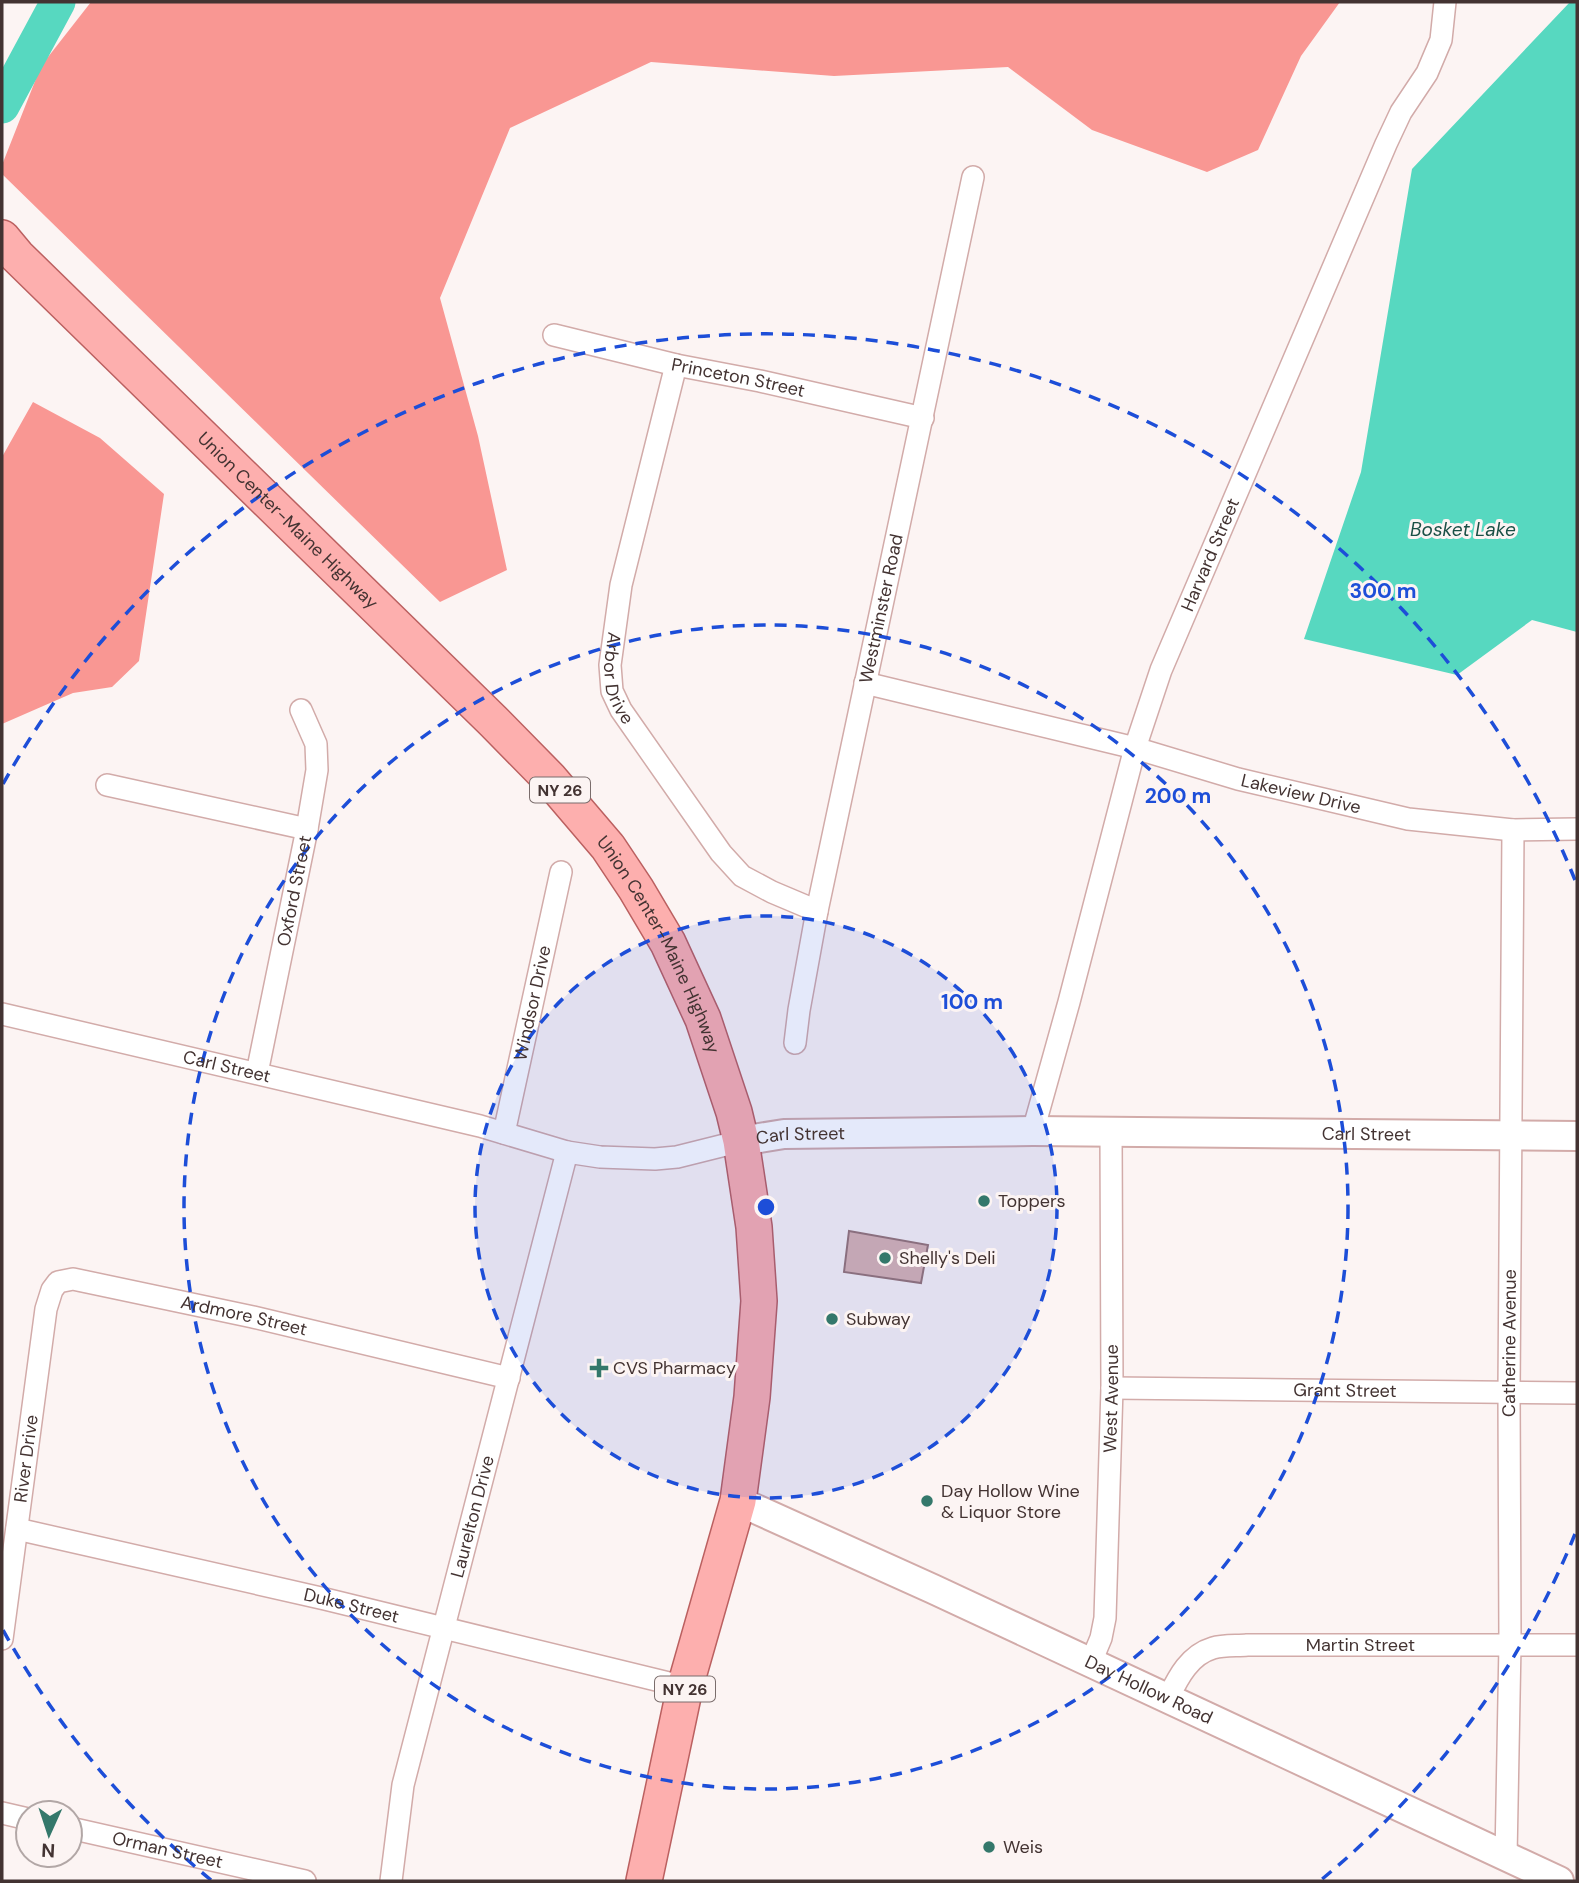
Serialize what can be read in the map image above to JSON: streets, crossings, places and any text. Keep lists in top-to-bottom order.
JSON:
{
  "streets": {
    "main road": ["Union Center-Maine Highway", "NY 26"],
    "street": [
      "Princeton Street",
      "Harvard Street",
      "Westminster Road",
      "Arbor Drive",
      "Lakeview Drive",
      "Oxford Street",
      "Windsor Drive",
      "Carl Street",
      "Ardmore Street",
      "Catherine Avenue",
      "Grant Street",
      "West Avenue",
      "River Drive",
      "Laurelton Drive",
      "Duke Street",
      "Martin Street",
      "Day Hollow Road",
      "Orman Street"
    ]
  },
  "crossings": [
    ["Princeton Street", "Westminster Road"],
    ["Princeton Street", "Arbor Drive"],
    ["Union Center-Maine Highway", "Carl Street"],
    ["Union Center-Maine Highway", "Duke Street"],
    ["Union Center-Maine Highway", "Day Hollow Road"],
    ["Harvard Street", "Lakeview Drive"],
    ["Harvard Street", "Carl Street"],
    ["Westminster Road", "Arbor Drive"],
    ["Westminster Road", "Lakeview Drive"],
    ["Lakeview Drive", "Catherine Avenue"],
    ["Oxford Street", "Carl Street"],
    ["Windsor Drive", "Carl Street"],
    ["Carl Street", "Catherine Avenue"],
    ["Carl Street", "West Avenue"],
    ["Carl Street", "Laurelton Drive"],
    ["Ardmore Street", "River Drive"],
    ["Ardmore Street", "Laurelton Drive"],
    ["Catherine Avenue", "Grant Street"],
    ["Catherine Avenue", "Martin Street"],
    ["Catherine Avenue", "Day Hollow Road"],
    ["Grant Street", "West Avenue"],
    ["West Avenue", "Day Hollow Road"],
    ["River Drive", "Duke Street"],
    ["Laurelton Drive", "Duke Street"],
    ["Martin Street", "Day Hollow Road"]
  ],
  "water": ["Bosket Lake"],
  "places": {
    "other": [
      "Toppers",
      "Shelly's Deli",
      "Subway",
      "Day Hollow Wine & Liquor Store",
      "Weis"
    ],
    "health": ["CVS Pharmacy"]
  },
  "north": "bottom",
  "rings": ["300 m", "200 m", "100 m"]
}
